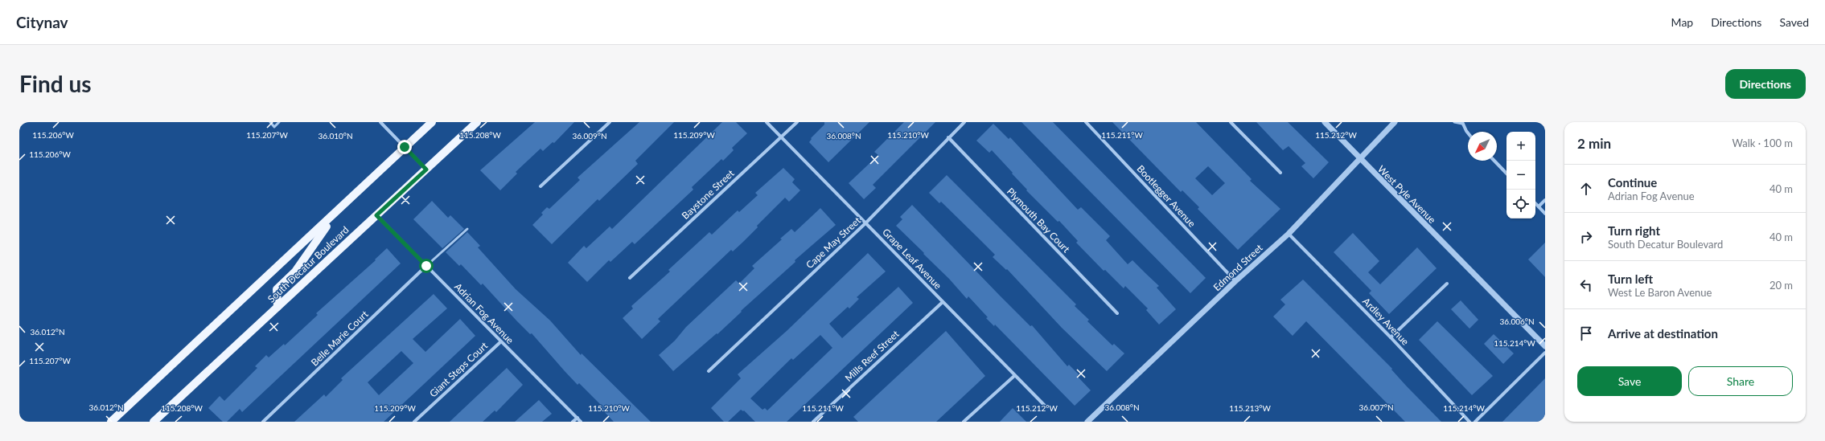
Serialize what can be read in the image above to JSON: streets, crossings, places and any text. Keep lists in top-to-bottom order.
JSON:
{
  "streets": {
    "main road": ["South Decatur Boulevard"],
    "street": [
      "Baystone Street",
      "West Pyle Avenue",
      "Bootlegger Avenue",
      "Plymouth Bay Court",
      "Cape May Street",
      "Grape Leaf Avenue",
      "Edmond Street",
      "Adrian Fog Avenue",
      "Ardley Avenue",
      "Belle Marie Court",
      "Mills Reef Street",
      "Giant Steps Court"
    ]
  },
  "crossings": [
    ["Baystone Street", "Grape Leaf Avenue"],
    ["West Pyle Avenue", "Edmond Street"],
    ["Bootlegger Avenue", "Edmond Street"],
    ["Plymouth Bay Court", "Cape May Street"],
    ["Cape May Street", "Grape Leaf Avenue"],
    ["Grape Leaf Avenue", "Mills Reef Street"],
    ["South Decatur Boulevard", "Adrian Fog Avenue"],
    ["Edmond Street", "Ardley Avenue"],
    ["Adrian Fog Avenue", "Belle Marie Court"],
    ["Adrian Fog Avenue", "Giant Steps Court"]
  ],
  "north": "bottom left",
  "page": {
    "header": "Citynav",
    "nav": ["Map", "Directions", "Saved"],
    "buttons": [
      "Directions",
      ["Save", "Share"]
    ],
    "title": "Find us",
    "heading": ["2 min", "Walk · 100 m"],
    "map_buttons": ["+", "−"],
    "list": [
      ["Continue", "Adrian Fog Avenue", "40 m"],
      ["Turn right", "South Decatur Boulevard", "40 m"],
      ["Turn left", "West Le Baron Avenue", "20 m"],
      "Arrive at destination"
    ]
  },
  "coordinates": [
    "115.206°W",
    "115.207°W",
    "115.208°W",
    "115.209°W",
    "115.210°W",
    "115.211°W",
    "115.212°W",
    "36.010°N",
    "36.009°N",
    "36.008°N",
    "36.006°N",
    "36.012°N",
    "115.214°W",
    "36.007°N",
    "115.213°W"
  ]
}
